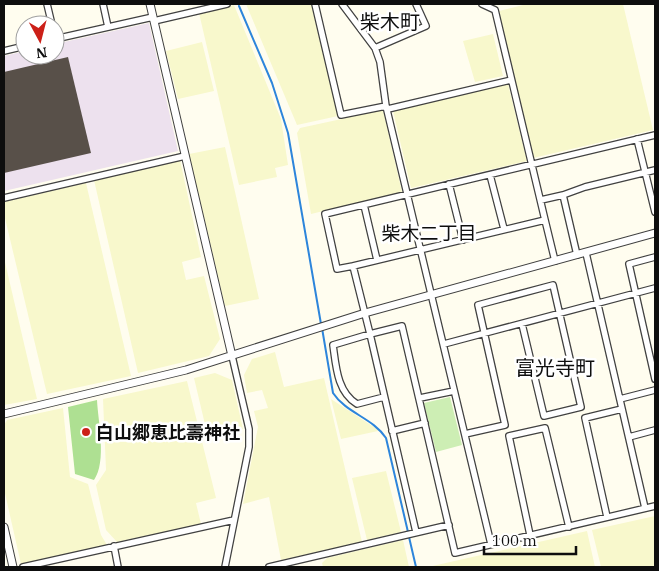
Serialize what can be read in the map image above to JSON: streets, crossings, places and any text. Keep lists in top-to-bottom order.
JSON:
{
  "districts": ["柴木町", "柴木二丁目", "富光寺町"],
  "places": ["白山郷恵比壽神社"],
  "scale_bar": "100 m",
  "north": "bottom"
}
